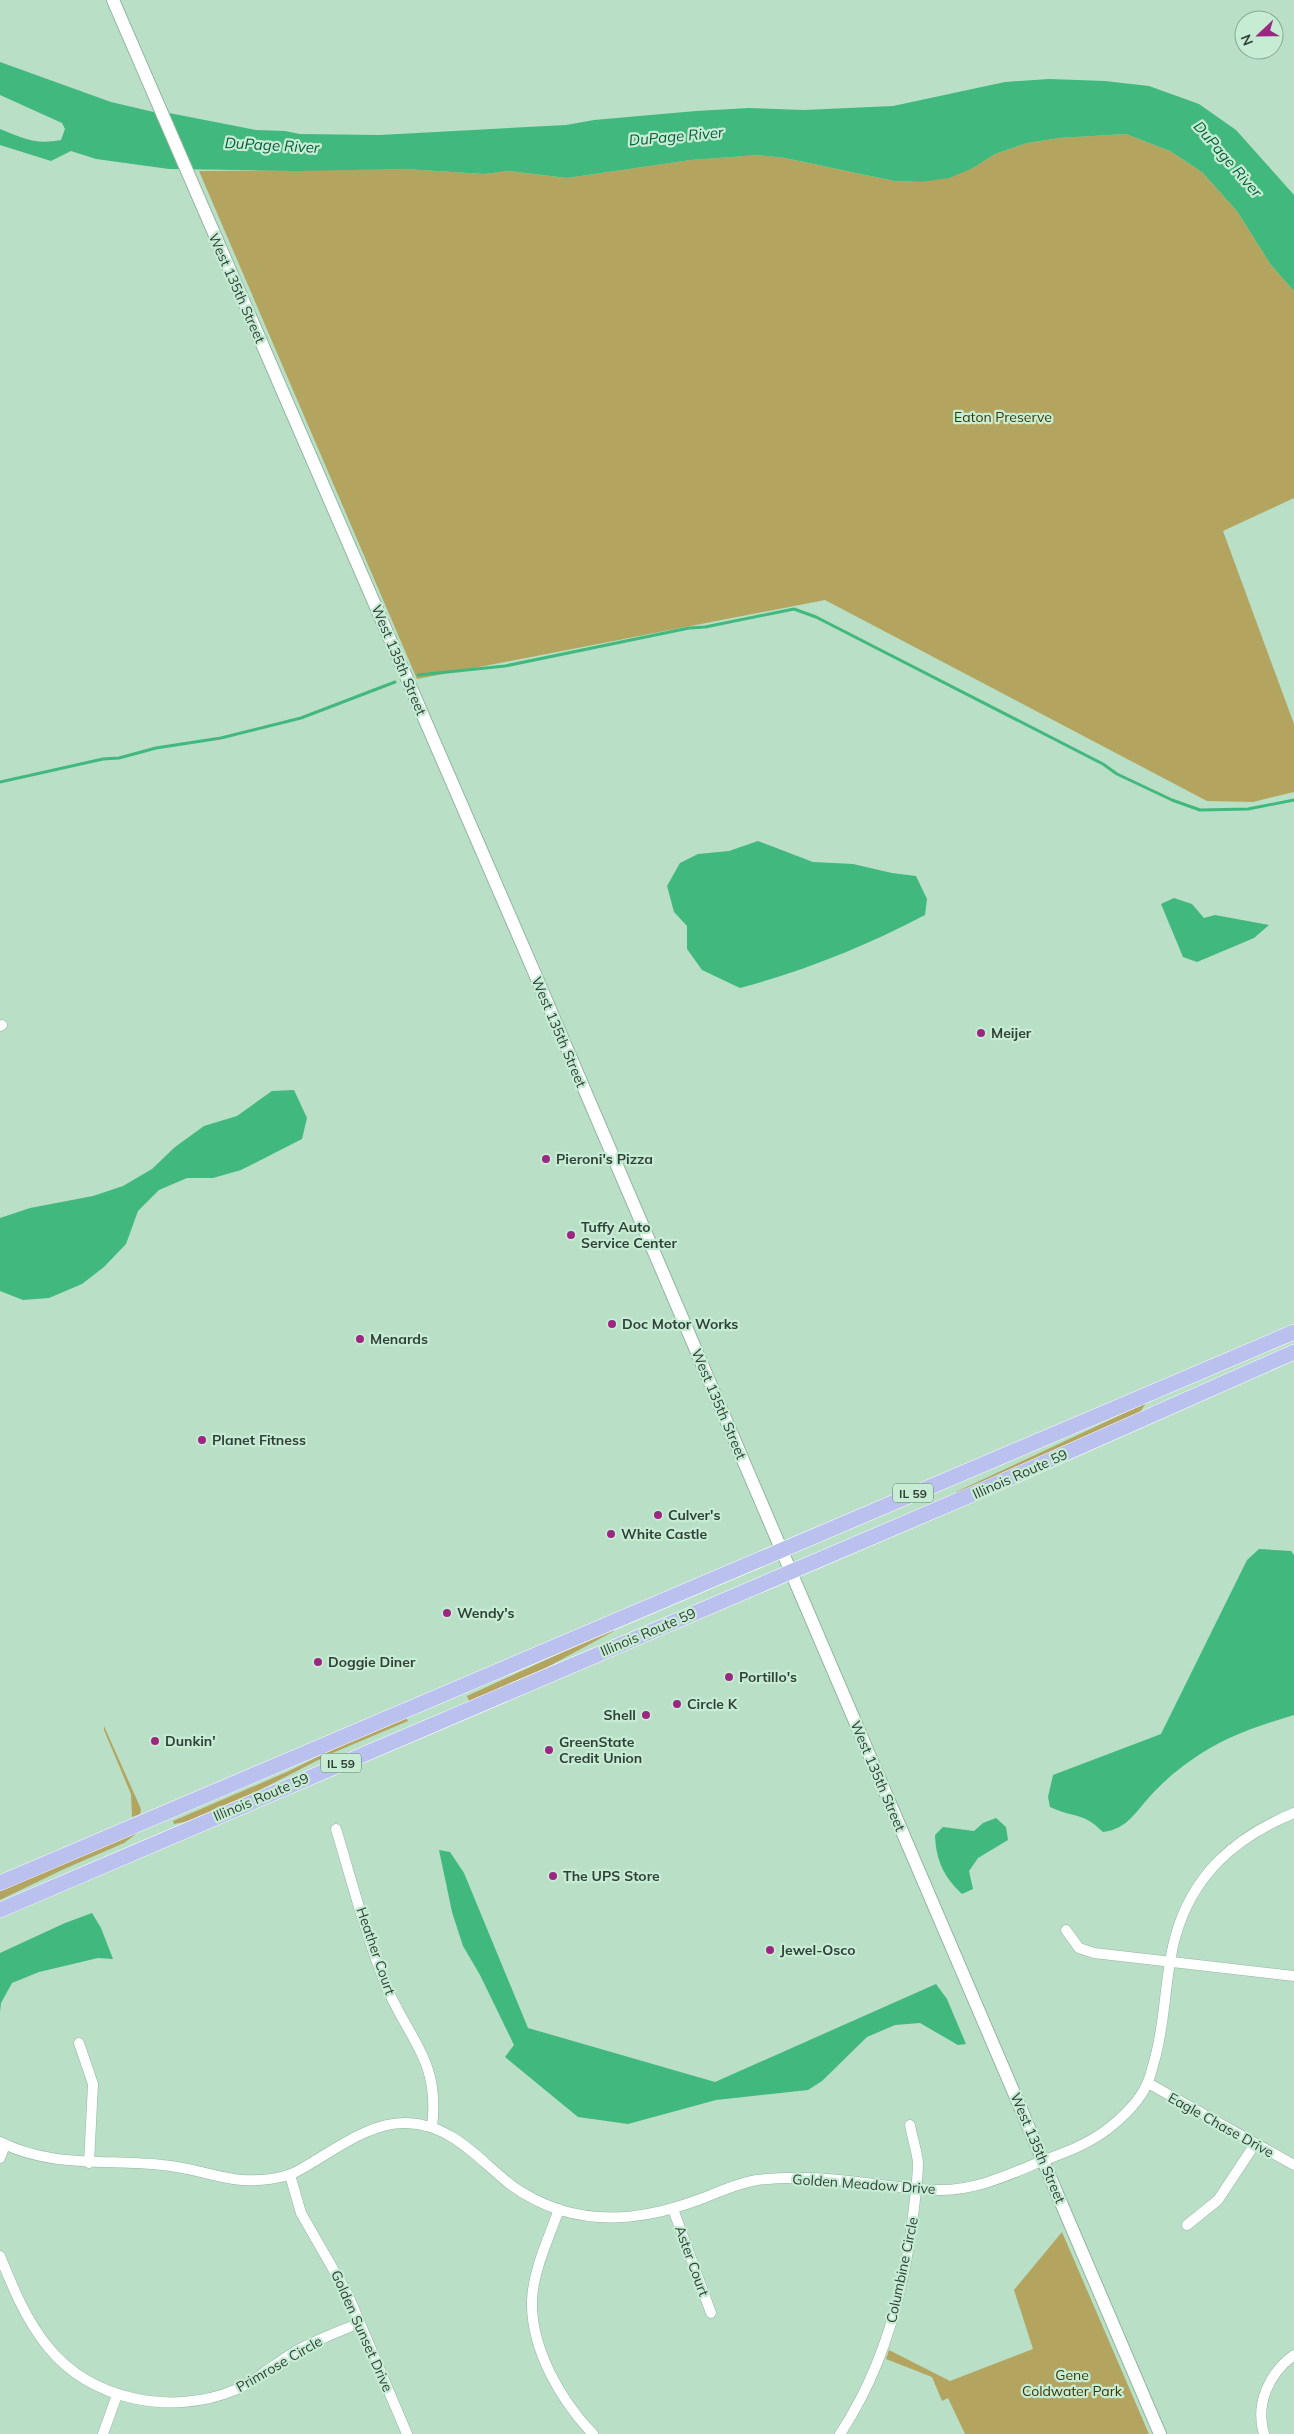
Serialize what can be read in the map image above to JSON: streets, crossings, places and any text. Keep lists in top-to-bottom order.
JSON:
{
  "streets": {
    "main road": ["Illinois Route 59", "IL 59"],
    "street": [
      "West 135th Street",
      "Heather Court",
      "Eagle Chase Drive",
      "Golden Meadow Drive",
      "Aster Court",
      "Columbine Circle",
      "Golden Sunset Drive",
      "Primrose Circle"
    ]
  },
  "crossings": [
    ["West 135th Street", "Illinois Route 59"],
    ["West 135th Street", "Golden Meadow Drive"],
    ["Heather Court", "Golden Meadow Drive"],
    ["Eagle Chase Drive", "Golden Meadow Drive"],
    ["Golden Meadow Drive", "Aster Court"],
    ["Golden Meadow Drive", "Columbine Circle"],
    ["Golden Meadow Drive", "Golden Sunset Drive"],
    ["Golden Sunset Drive", "Primrose Circle"]
  ],
  "water": ["DuPage River"],
  "parks": ["Eaton Preserve", "Gene Coldwater Park"],
  "places": [
    "Meijer",
    "Pieroni's Pizza",
    "Tuffy Auto Service Center",
    "Doc Motor Works",
    "Menards",
    "Planet Fitness",
    "Culver's",
    "White Castle",
    "Wendy's",
    "Doggie Diner",
    "Portillo's",
    "Circle K",
    "Shell",
    "Dunkin'",
    "GreenState Credit Union",
    "The UPS Store",
    "Jewel-Osco"
  ],
  "north": "left"
}
